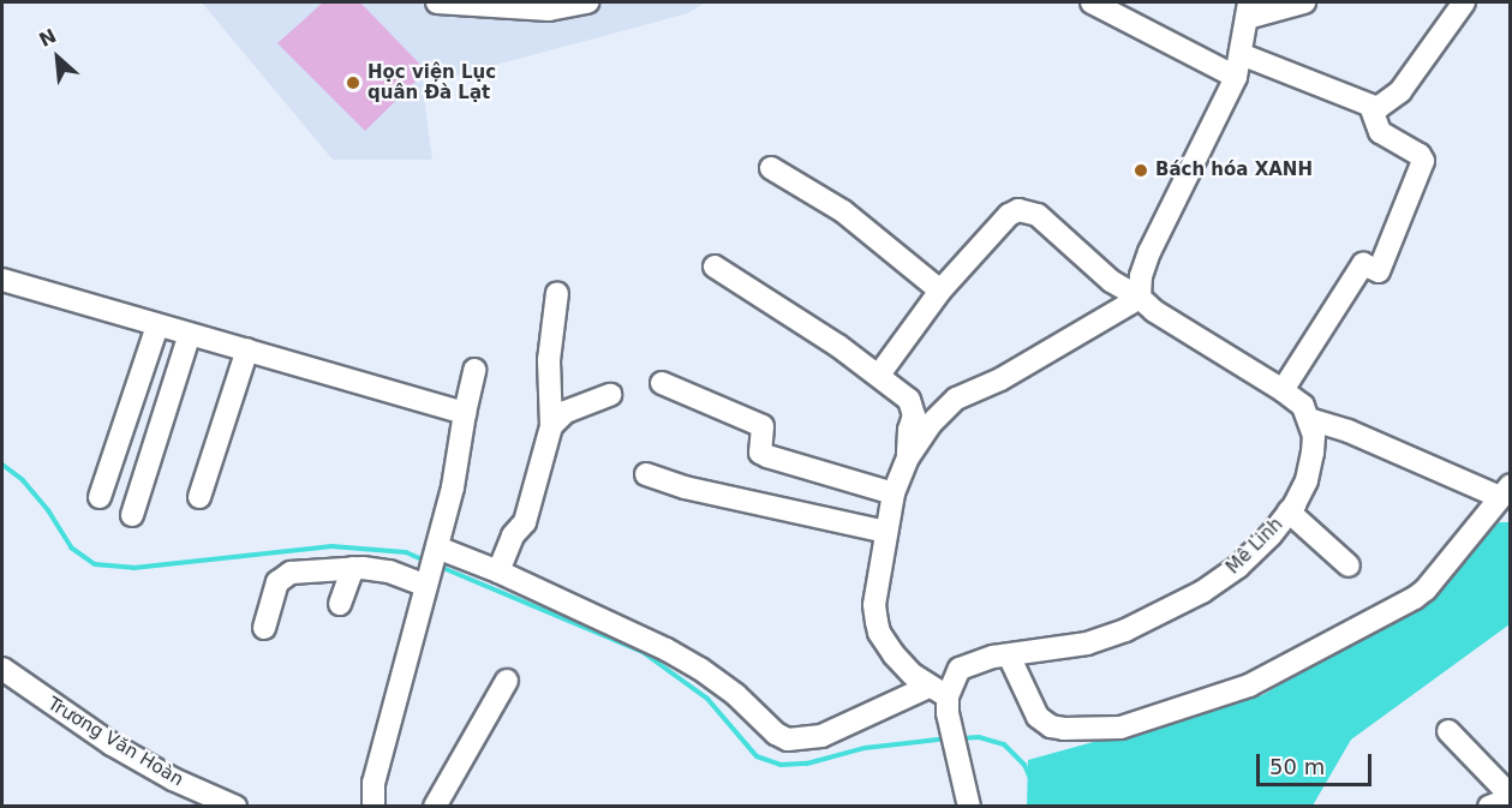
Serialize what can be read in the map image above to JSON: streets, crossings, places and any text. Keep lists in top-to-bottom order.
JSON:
{
  "streets": {
    "street": ["Mê Linh", "Trương Văn Hoàn"]
  },
  "places": ["Học viện Lục quân Đà Lạt", "Bách hóa XANH"],
  "scale_bar": "50 m",
  "north": "top left"
}
